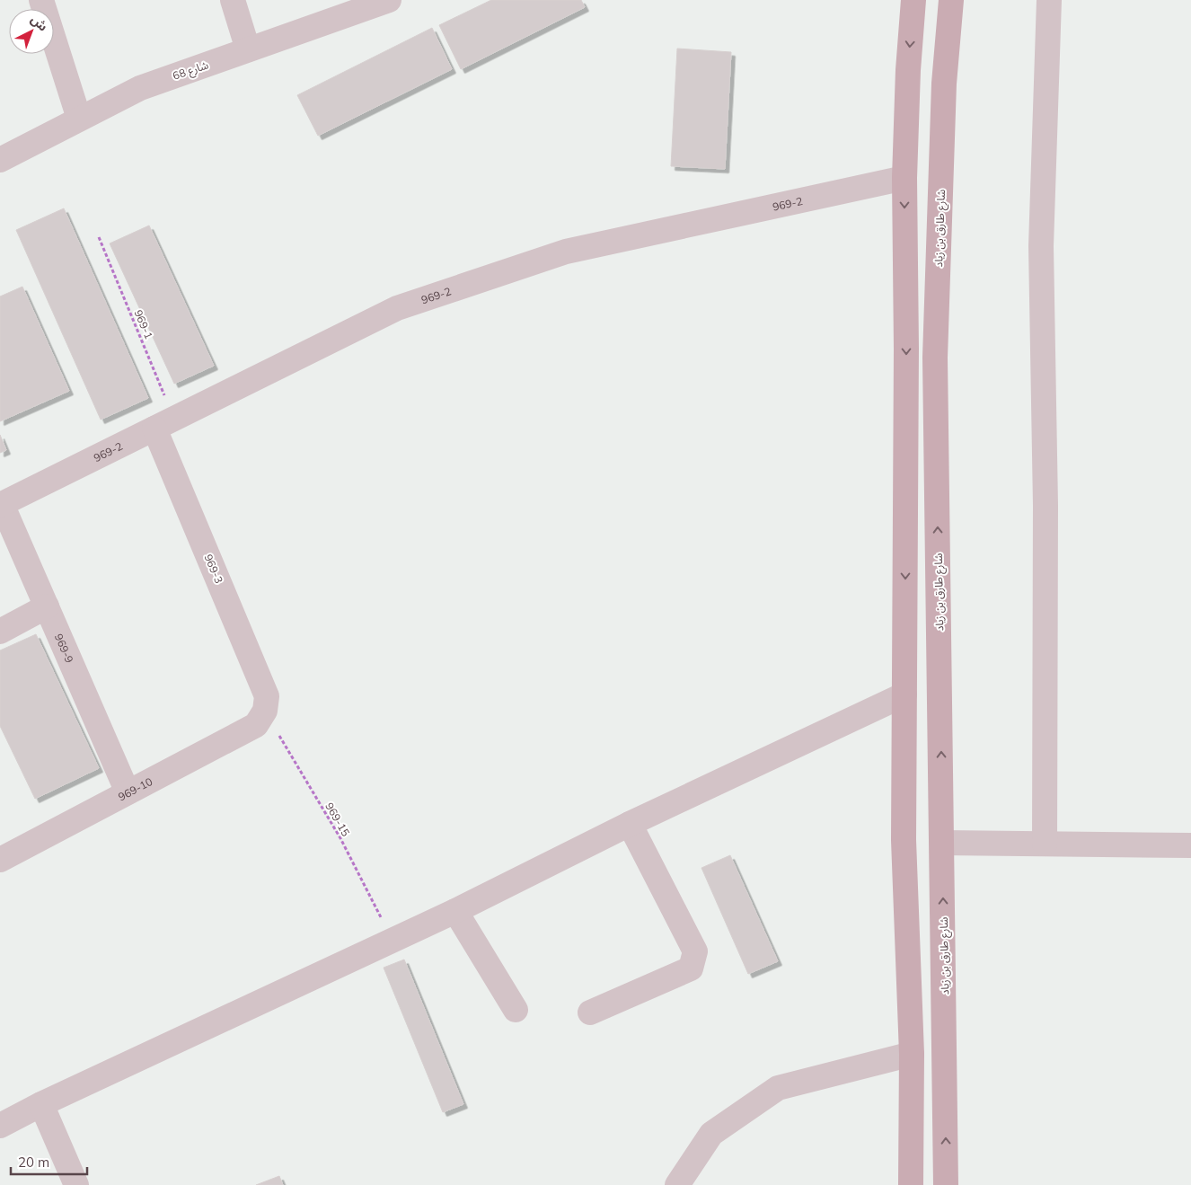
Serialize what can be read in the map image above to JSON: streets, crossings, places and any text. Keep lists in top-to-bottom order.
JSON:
{
  "streets": {
    "main road": ["شارع طارق بن زياد"],
    "street": [
      "شارع 68",
      "969-2",
      "969-3",
      "969-9",
      "969-10"
    ],
    "path": ["969-1", "969-15"]
  },
  "crossings": [
    ["969-2", "969-1"],
    ["969-2", "969-3"],
    ["969-2", "969-9"],
    ["969-1", "969-3"],
    ["969-3", "969-10"],
    ["969-3", "969-15"],
    ["969-9", "969-10"],
    ["969-10", "969-15"]
  ],
  "scale_bar": "20 m",
  "north": "top right"
}
